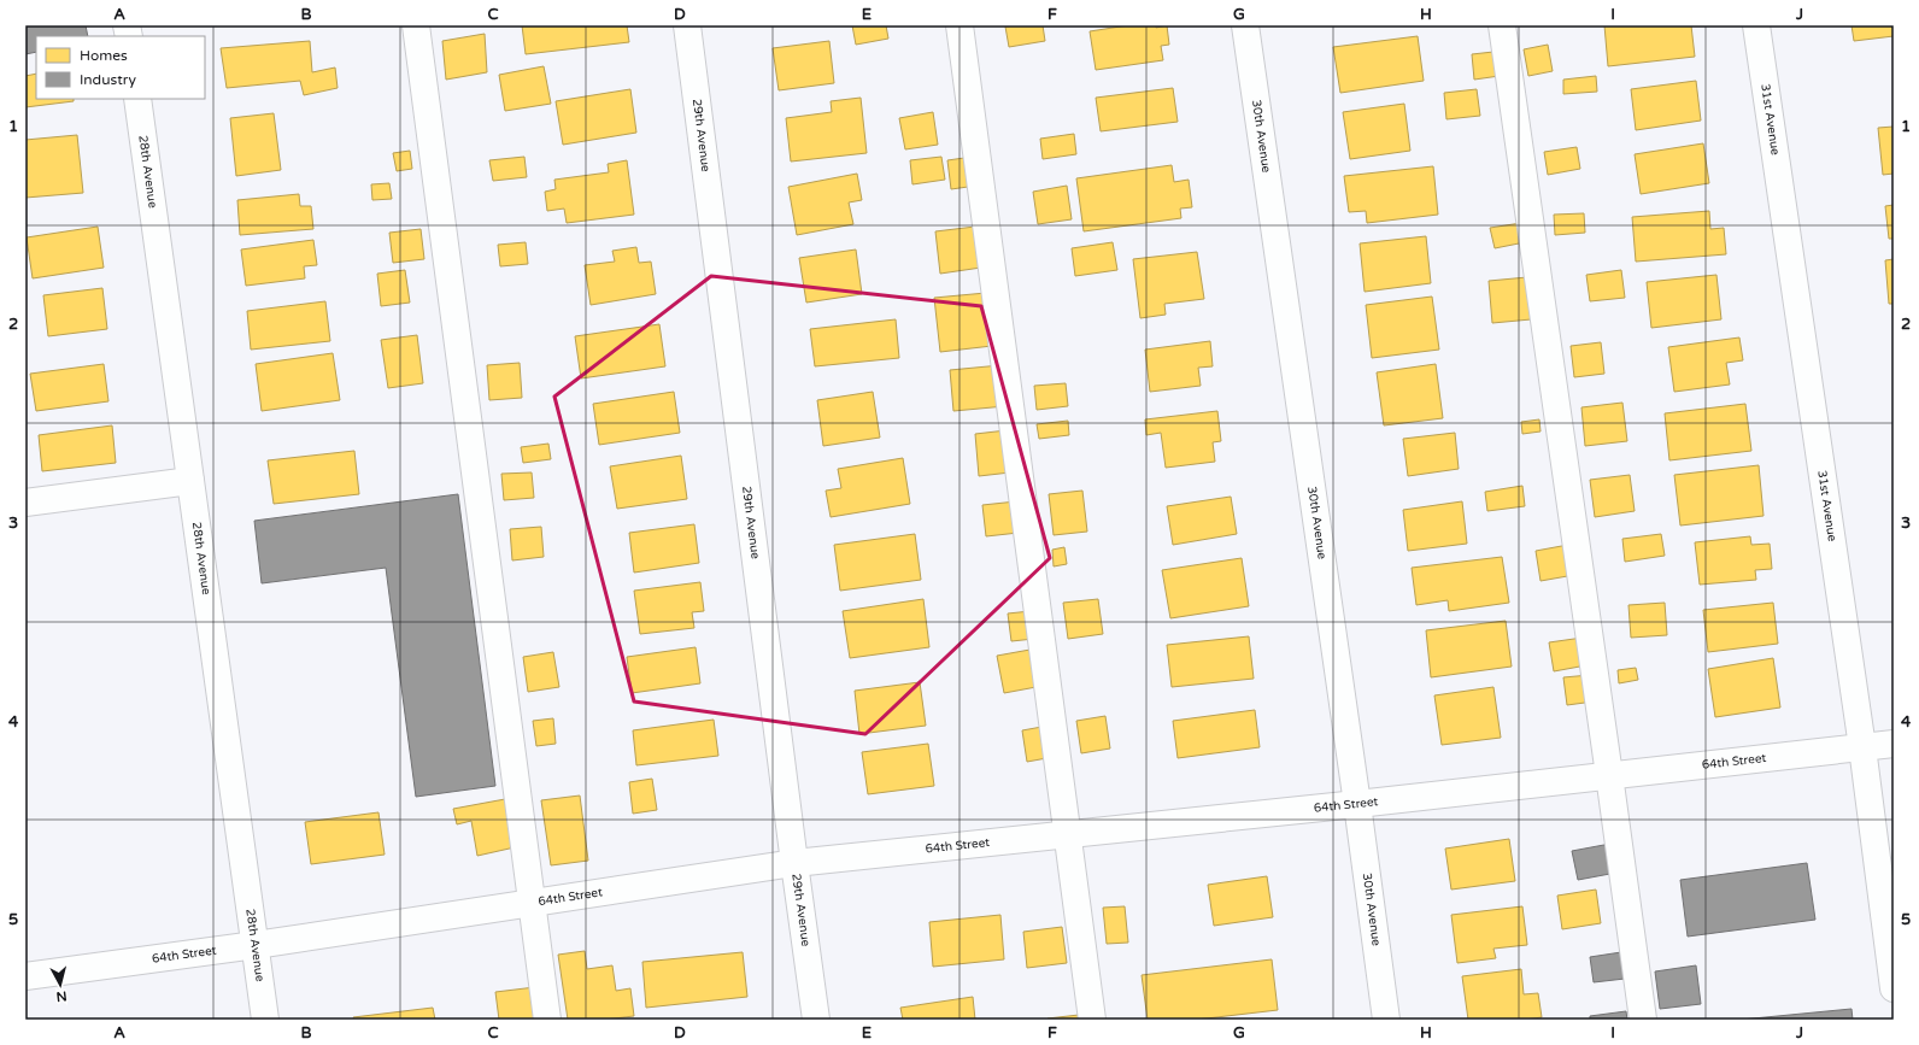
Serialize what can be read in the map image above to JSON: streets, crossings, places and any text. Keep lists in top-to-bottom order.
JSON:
{
  "streets": {
    "street": [
      "31st Avenue",
      "29th Avenue",
      "30th Avenue",
      "28th Avenue",
      "64th Street"
    ]
  },
  "crossings": [
    ["31st Avenue", "64th Street"],
    ["29th Avenue", "64th Street"],
    ["30th Avenue", "64th Street"],
    ["28th Avenue", "64th Street"]
  ],
  "legend": ["Homes", "Industry"],
  "north": "bottom",
  "grid": {
    "columns": [
      "A",
      "B",
      "C",
      "D",
      "E",
      "F",
      "G",
      "H",
      "I",
      "J"
    ],
    "rows": [
      "1",
      "2",
      "3",
      "4",
      "5"
    ]
  }
}
